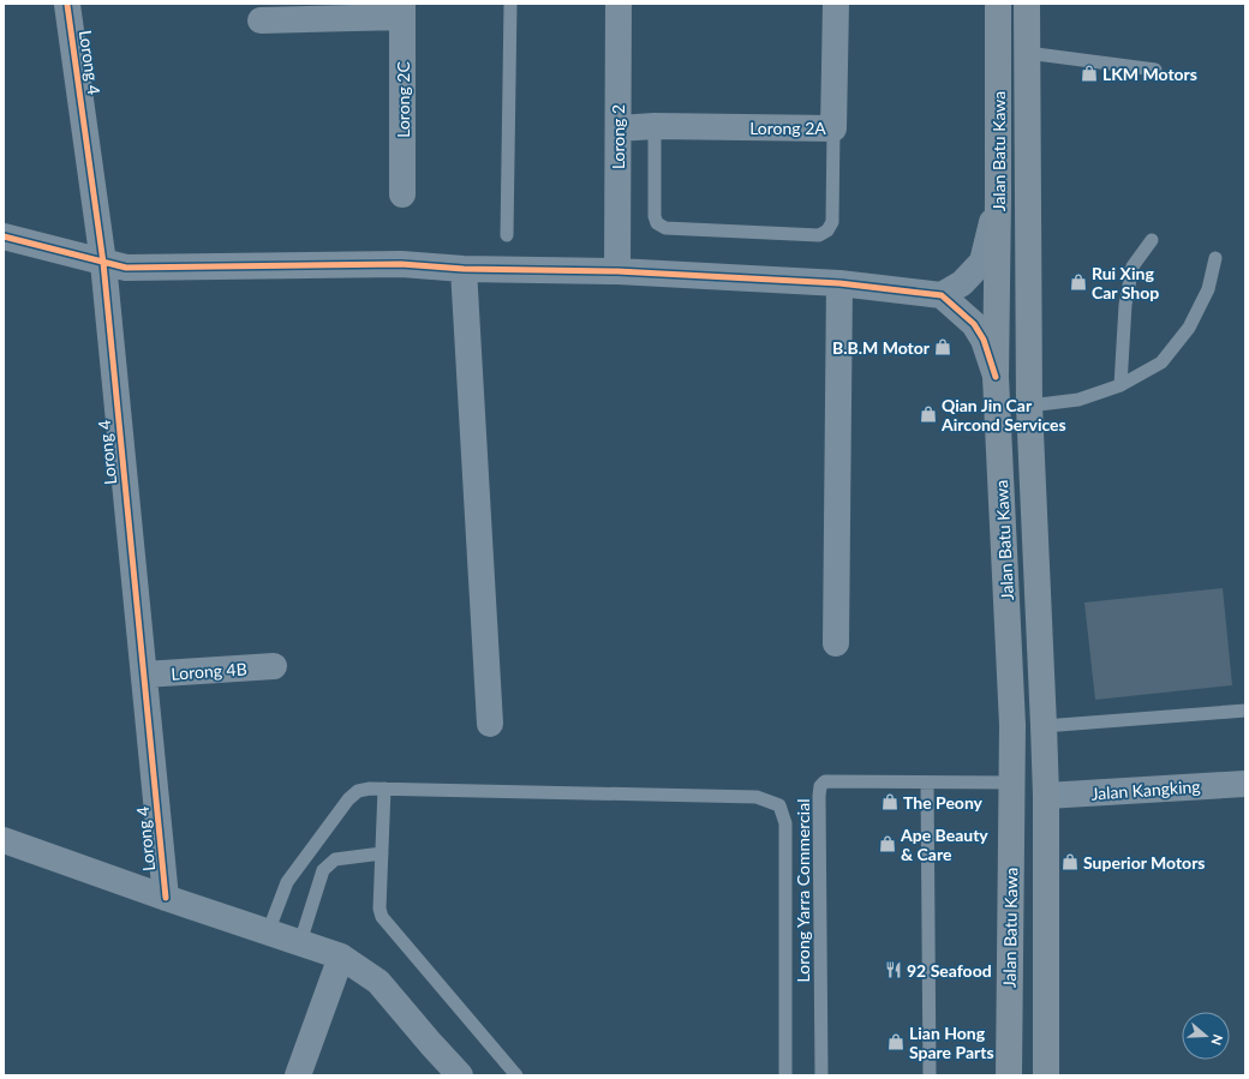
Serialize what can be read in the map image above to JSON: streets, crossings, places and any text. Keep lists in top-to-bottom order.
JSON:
{
  "streets": {
    "highway": ["Jalan Batu Kawa"],
    "street": [
      "Lorong 4",
      "Lorong 2C",
      "Lorong 2A",
      "Lorong 2",
      "Lorong 4B",
      "Jalan Kangking"
    ],
    "lane": ["Lorong Yarra Commercial"]
  },
  "crossings": [
    ["Lorong 4", "Lorong 4B"],
    ["Lorong 2A", "Lorong 2"],
    ["Jalan Batu Kawa", "Jalan Kangking"],
    ["Jalan Batu Kawa", "Lorong Yarra Commercial"]
  ],
  "places": {
    "shop": [
      "LKM Motors",
      "Rui Xing Car Shop",
      "B.B.M Motor",
      "Qian Jin Car Aircond Services",
      "The Peony",
      "Ape Beauty & Care",
      "Superior Motors",
      "Lian Hong Spare Parts"
    ],
    "restaurant": ["92 Seafood"]
  },
  "north": "right"
}
